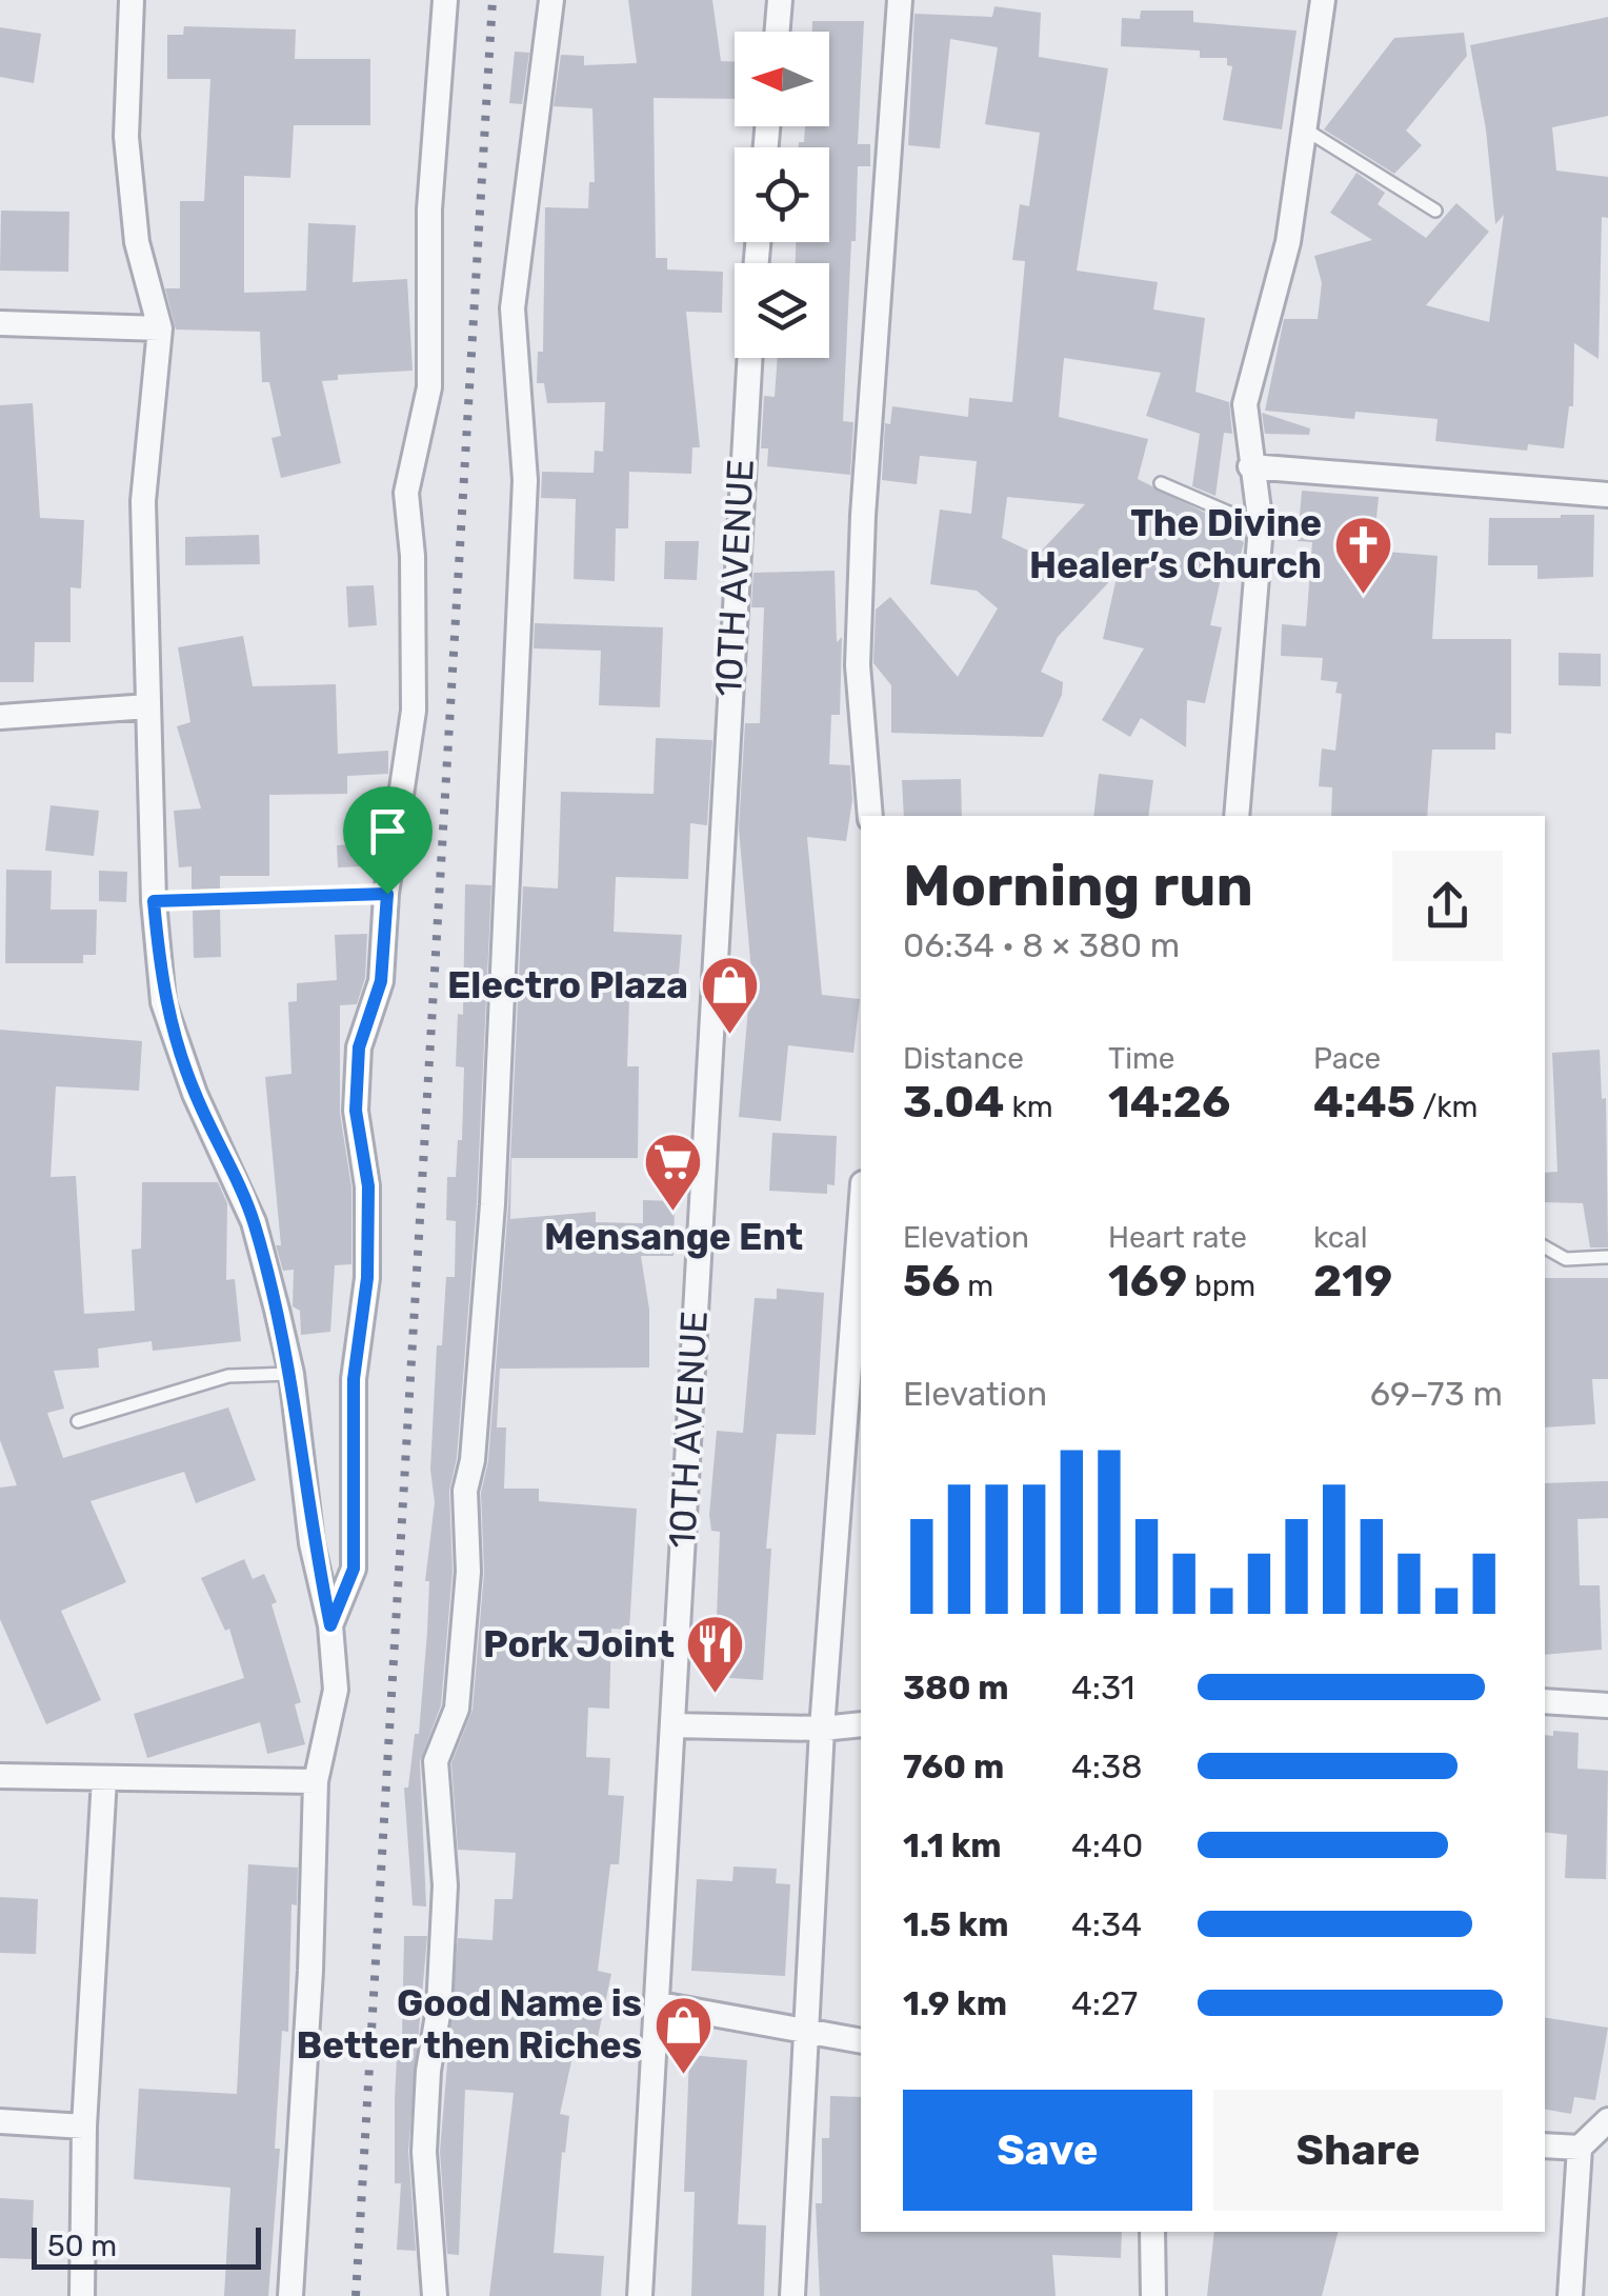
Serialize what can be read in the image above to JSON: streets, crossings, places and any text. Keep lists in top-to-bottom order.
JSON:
{
  "streets": {
    "street": ["10TH AVENUE"]
  },
  "places": {
    "church": ["The Divine Healer’s Church"],
    "shop": ["Electro Plaza", "Good Name is Better then Riches"],
    "supermarket": ["Mensange Ent"],
    "restaurant": ["Pork Joint"]
  },
  "scale_bar": "50 m",
  "north": "left",
  "page": {
    "heading": ["Morning run", "06:34 · 8 × 380 m"],
    "stats": [
      ["Distance", "3.04 km"],
      ["Time", "14:26"],
      ["Pace", "4:45 /km"],
      ["Elevation", "56 m"],
      ["Heart rate", "169 bpm"],
      ["kcal", "219"]
    ],
    "chart": ["Elevation", "69–73 m"],
    "list": [
      {
        "name": "380 m",
        "note": "4:31"
      },
      {
        "name": "760 m",
        "note": "4:38"
      },
      {
        "name": "1.1 km",
        "note": "4:40"
      },
      {
        "name": "1.5 km",
        "note": "4:34"
      },
      {
        "name": "1.9 km",
        "note": "4:27"
      }
    ],
    "buttons": ["Save", "Share"],
    "scale": "50 m"
  }
}
